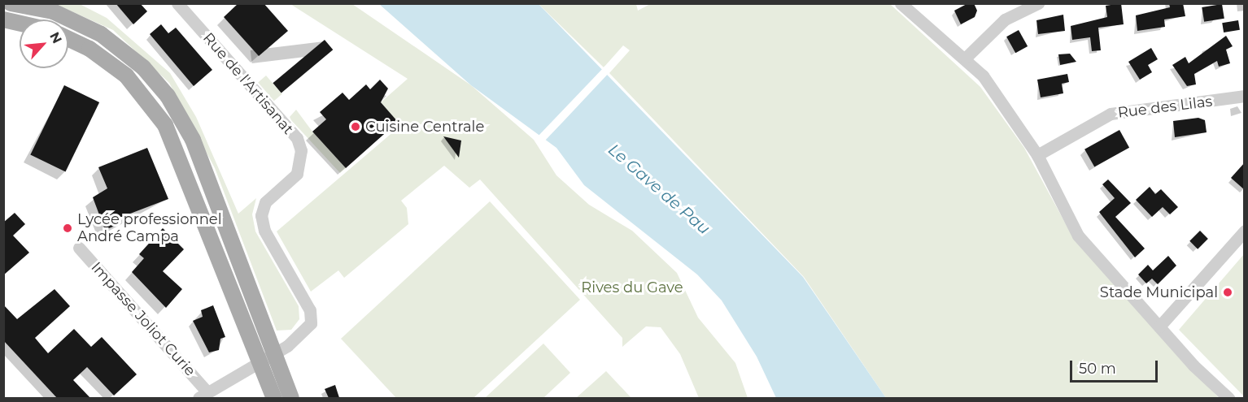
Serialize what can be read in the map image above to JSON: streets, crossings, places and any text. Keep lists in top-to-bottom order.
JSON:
{
  "streets": {
    "street": ["Rue de l'Artisanat", "Rue des Lilas", "Impasse Joliot Curie"]
  },
  "crossings": [
    ["Rue de l'Artisanat", "Impasse Joliot Curie"]
  ],
  "water": ["Le Gave de Pau"],
  "parks": ["Rives du Gave"],
  "places": ["Cuisine Centrale", "Lycée professionnel André Campa", "Stade Municipal"],
  "scale_bar": "50 m",
  "north": "top right"
}
